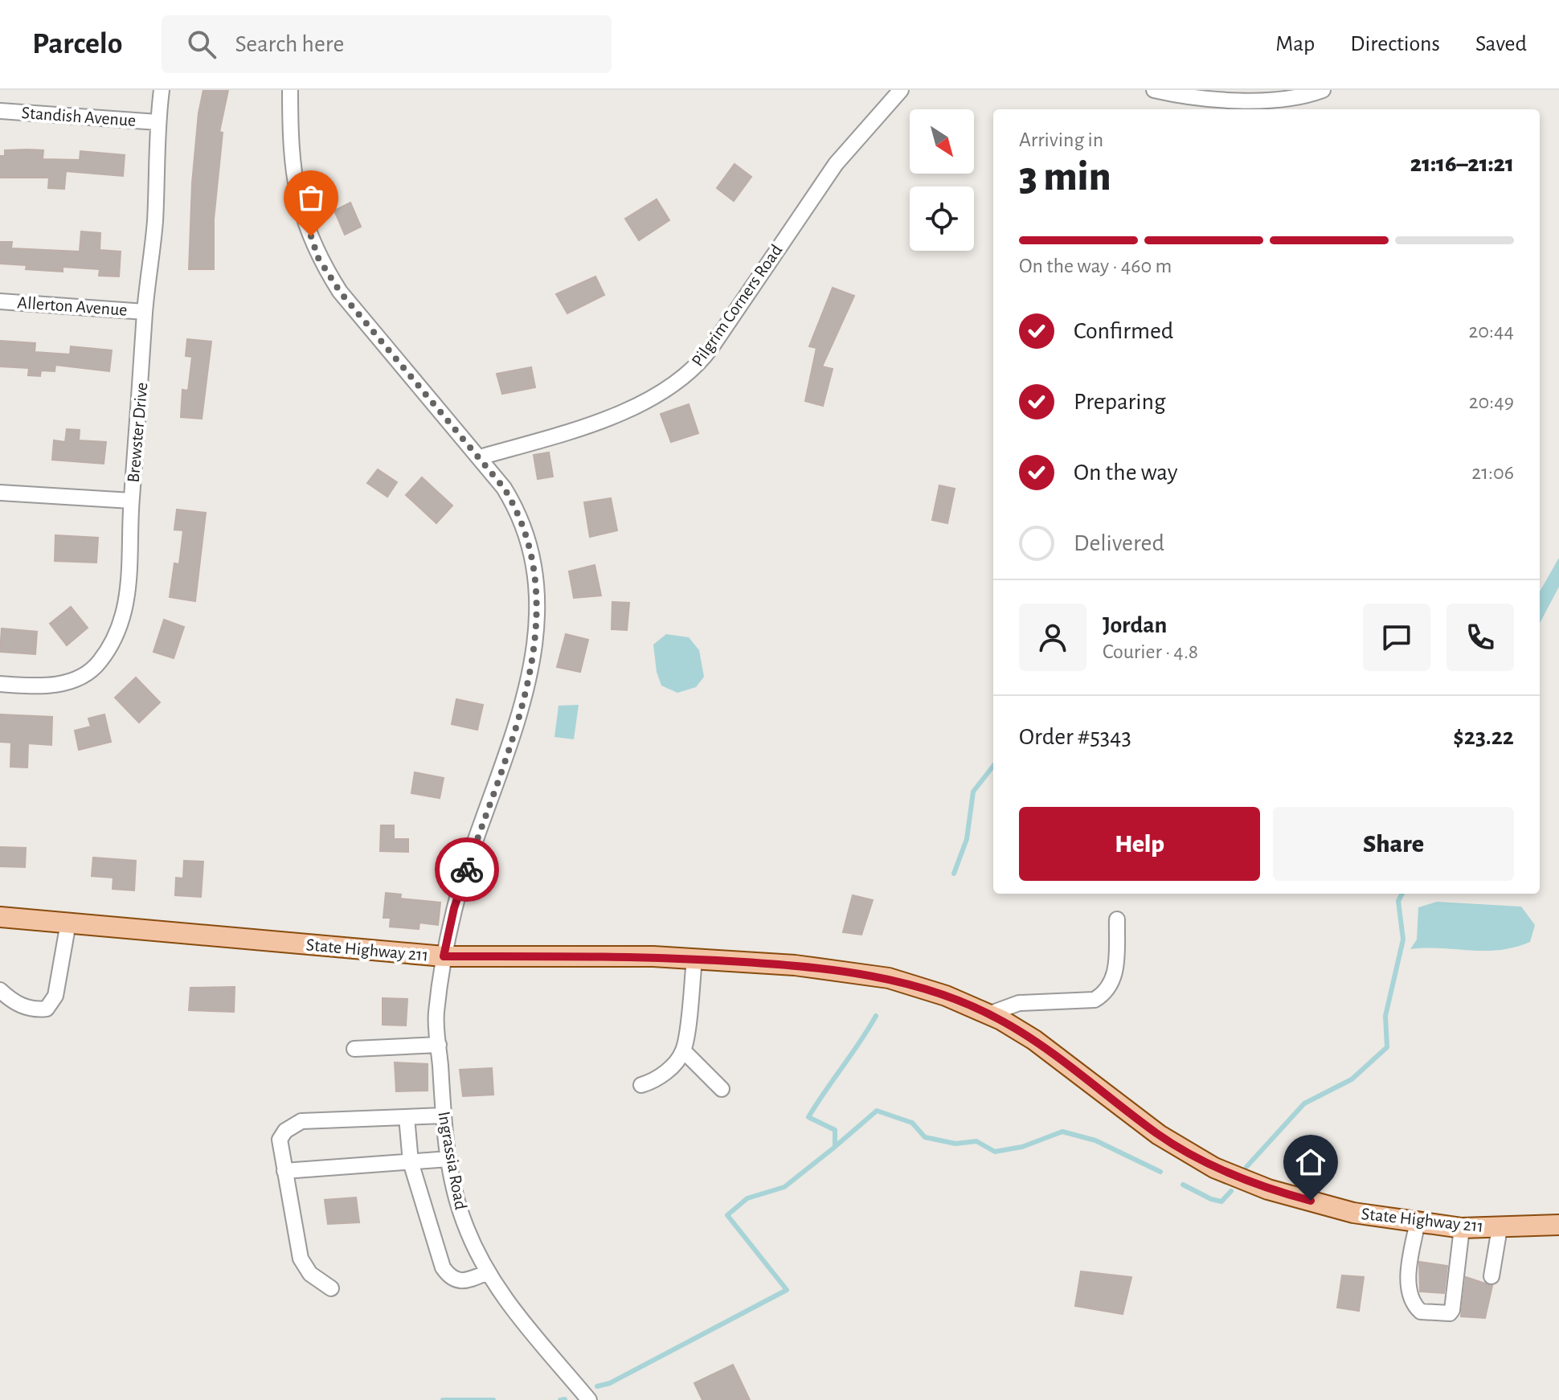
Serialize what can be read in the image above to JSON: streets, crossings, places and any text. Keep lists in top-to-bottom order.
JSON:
{
  "streets": {
    "main road": ["State Highway 211"],
    "street": [
      "Standish Avenue",
      "Pilgrim Corners Road",
      "Allerton Avenue",
      "Brewster Drive",
      "Ingrassia Road"
    ]
  },
  "crossings": [
    ["Standish Avenue", "Brewster Drive"],
    ["Pilgrim Corners Road", "Ingrassia Road"],
    ["Allerton Avenue", "Brewster Drive"],
    ["State Highway 211", "Ingrassia Road"]
  ],
  "north": "bottom right",
  "page": {
    "header": "Parcelo",
    "search": "Search here",
    "nav": ["Map", "Directions", "Saved"],
    "heading": ["3 min", "Arriving in", "21:16–21:21"],
    "panel": [
      "Jordan",
      "Courier · 4.8",
      "Order #5343",
      "$23.22"
    ],
    "bar": "On the way · 460 m",
    "list": [
      ["Confirmed", "20:44"],
      ["Preparing", "20:49"],
      ["On the way", "21:06"],
      "Delivered"
    ],
    "buttons": ["Help", "Share"]
  }
}
